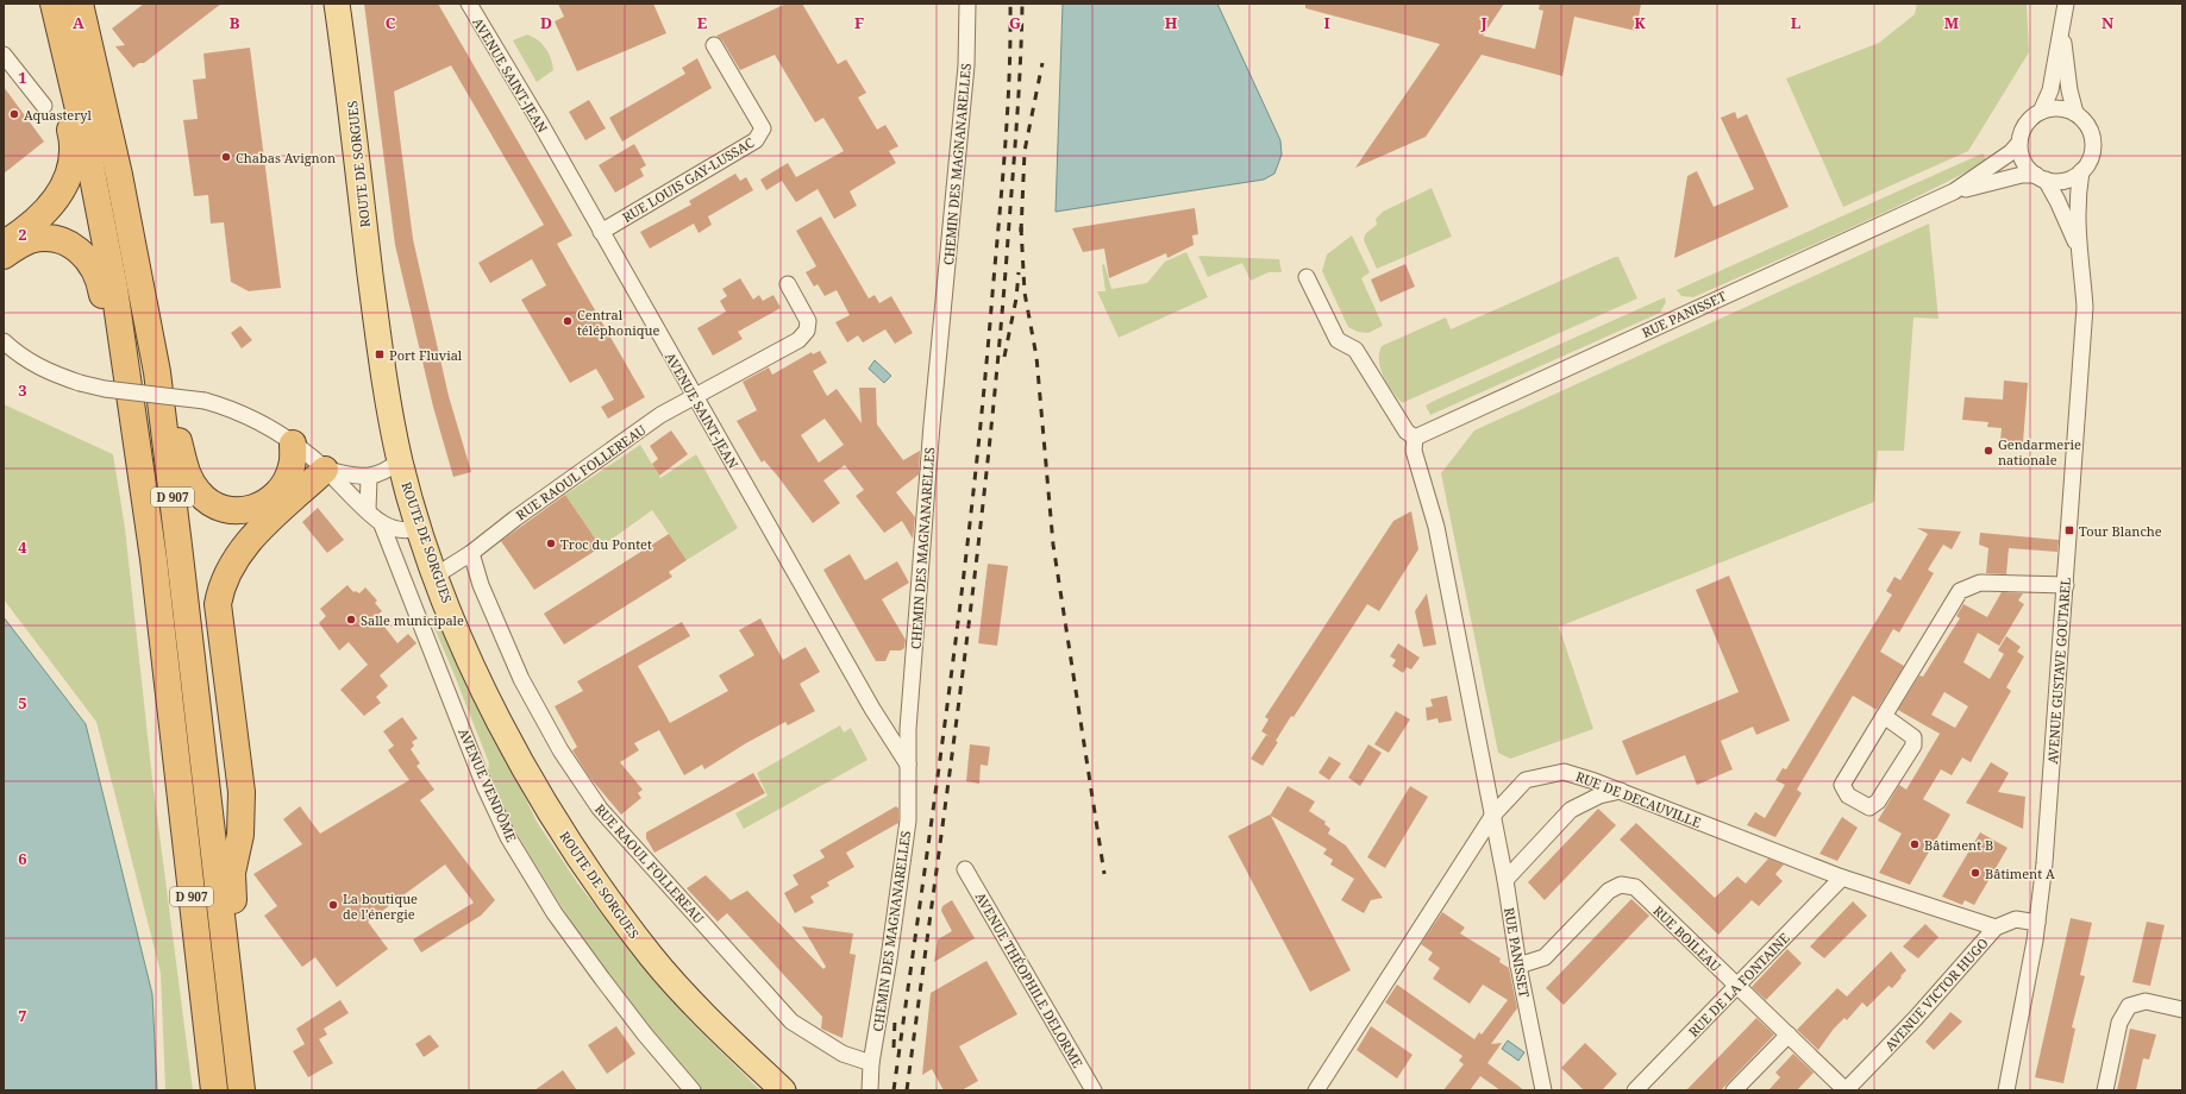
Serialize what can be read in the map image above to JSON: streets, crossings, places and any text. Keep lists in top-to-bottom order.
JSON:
{
  "streets": {
    "highway": ["D 907"],
    "main road": ["ROUTE DE SORGUES"],
    "street": [
      "AVENUE SAINT-JEAN",
      "CHEMIN DES MAGNANARELLES",
      "RUE LOUIS GAY-LUSSAC",
      "RUE PANISSET",
      "RUE RAOUL FOLLEREAU",
      "AVENUE GUSTAVE GOUTAREL",
      "AVENUE VENDÔME",
      "RUE DE DECAUVILLE",
      "RUE BOILEAU",
      "AVENUE THÉOPHILE DELORME",
      "RUE DE LA FONTAINE",
      "AVENUE VICTOR HUGO"
    ]
  },
  "crossings": [
    ["AVENUE SAINT-JEAN", "CHEMIN DES MAGNANARELLES"],
    ["AVENUE SAINT-JEAN", "RUE LOUIS GAY-LUSSAC"],
    ["AVENUE SAINT-JEAN", "RUE RAOUL FOLLEREAU"],
    ["ROUTE DE SORGUES", "RUE RAOUL FOLLEREAU"],
    ["CHEMIN DES MAGNANARELLES", "RUE RAOUL FOLLEREAU"],
    ["RUE PANISSET", "RUE DE DECAUVILLE"],
    ["RUE PANISSET", "RUE BOILEAU"],
    ["AVENUE GUSTAVE GOUTAREL", "AVENUE VICTOR HUGO"],
    ["RUE DE DECAUVILLE", "RUE DE LA FONTAINE"],
    ["RUE DE DECAUVILLE", "AVENUE VICTOR HUGO"],
    ["RUE BOILEAU", "RUE DE LA FONTAINE"],
    ["RUE BOILEAU", "AVENUE VICTOR HUGO"]
  ],
  "places": {
    "other": [
      "Aquasteryl",
      "Chabas Avignon",
      "Central téléphonique",
      "Gendarmerie nationale",
      "Troc du Pontet",
      "Salle municipale",
      "Bâtiment B",
      "Bâtiment A",
      "La boutique de l’énergie"
    ],
    "transit": ["Port Fluvial", "Tour Blanche"]
  },
  "grid": {
    "columns": [
      "A",
      "B",
      "C",
      "D",
      "E",
      "F",
      "G",
      "H",
      "I",
      "J",
      "K",
      "L",
      "M",
      "N"
    ],
    "rows": [
      "1",
      "2",
      "3",
      "4",
      "5",
      "6",
      "7"
    ]
  }
}
